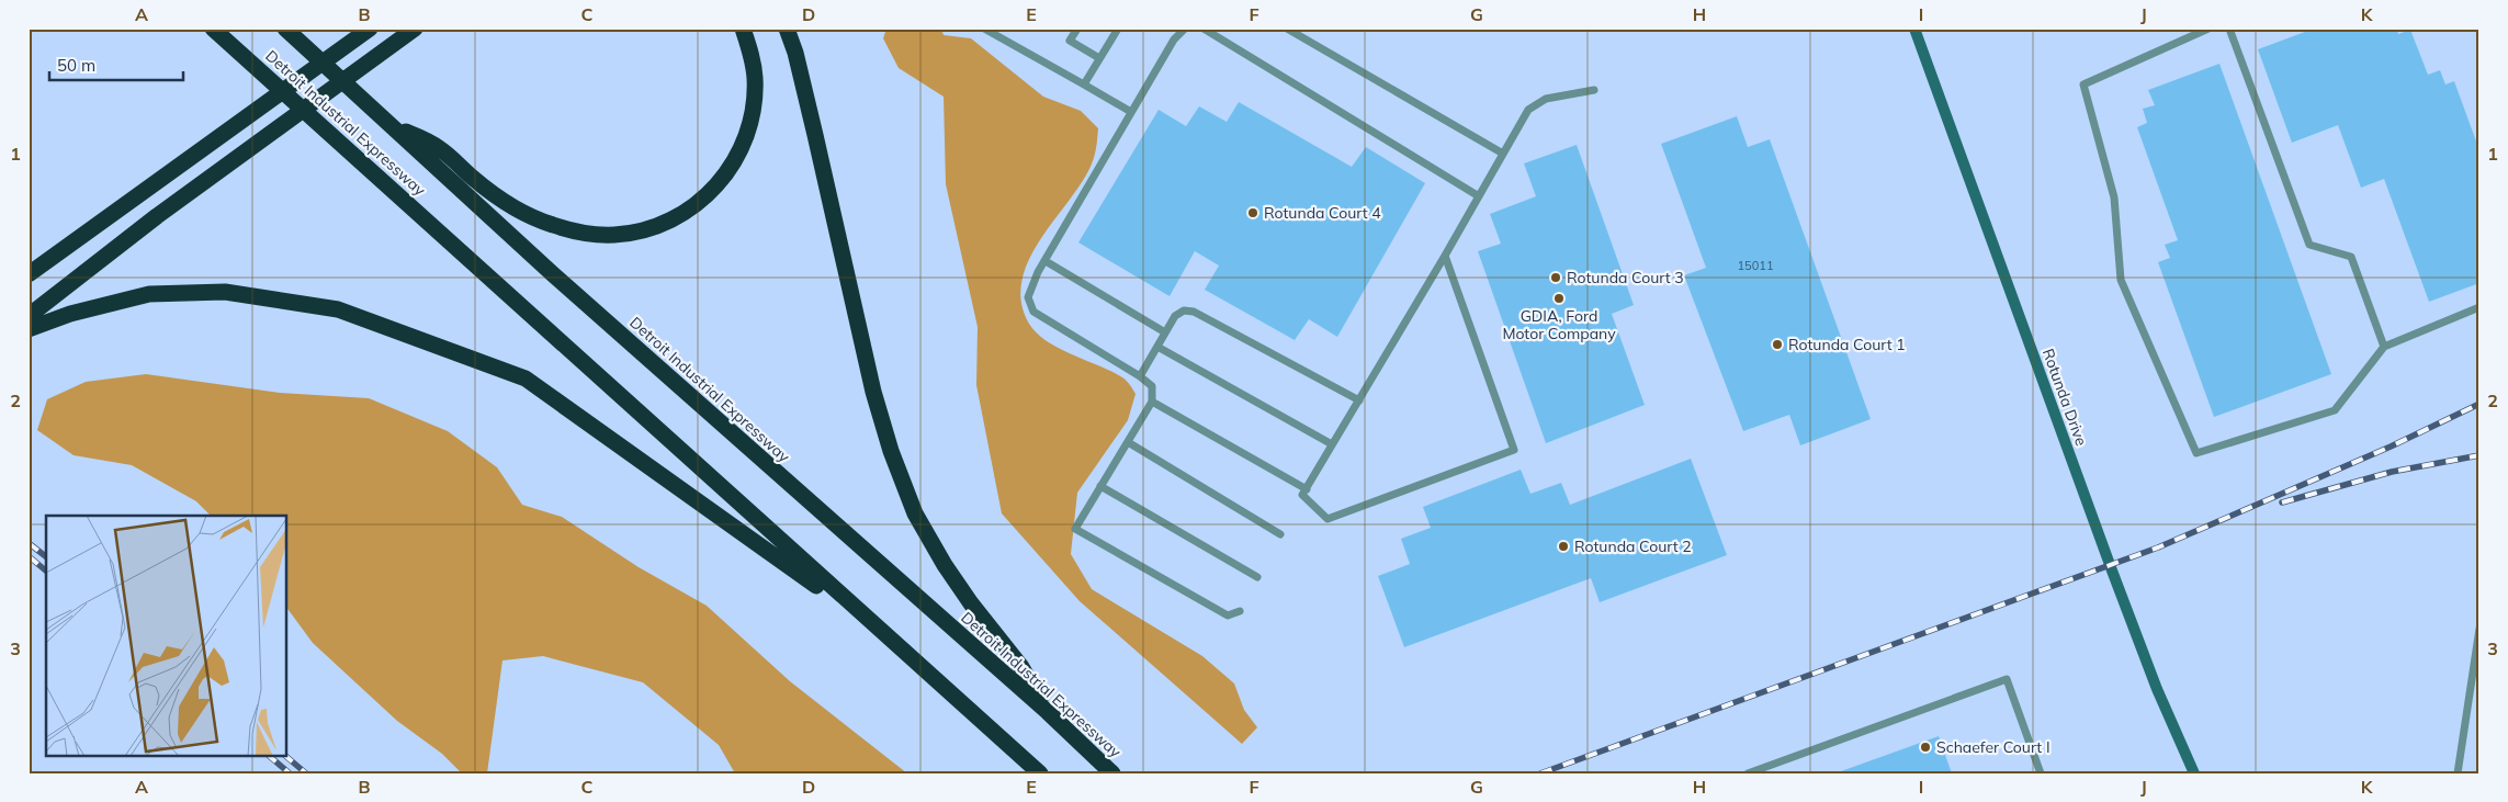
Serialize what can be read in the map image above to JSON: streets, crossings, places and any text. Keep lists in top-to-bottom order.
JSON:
{
  "streets": {
    "highway": ["Detroit Industrial Expressway"],
    "main road": ["Rotunda Drive"]
  },
  "places": [
    "Rotunda Court 4",
    "Rotunda Court 3",
    "GDIA, Ford Motor Company",
    "Rotunda Court 1",
    "Rotunda Court 2",
    "Schaefer Court I"
  ],
  "house_numbers": ["15011"],
  "scale_bar": "50 m",
  "grid": {
    "columns": [
      "A",
      "B",
      "C",
      "D",
      "E",
      "F",
      "G",
      "H",
      "I",
      "J",
      "K"
    ],
    "rows": ["1", "2", "3"]
  }
}
